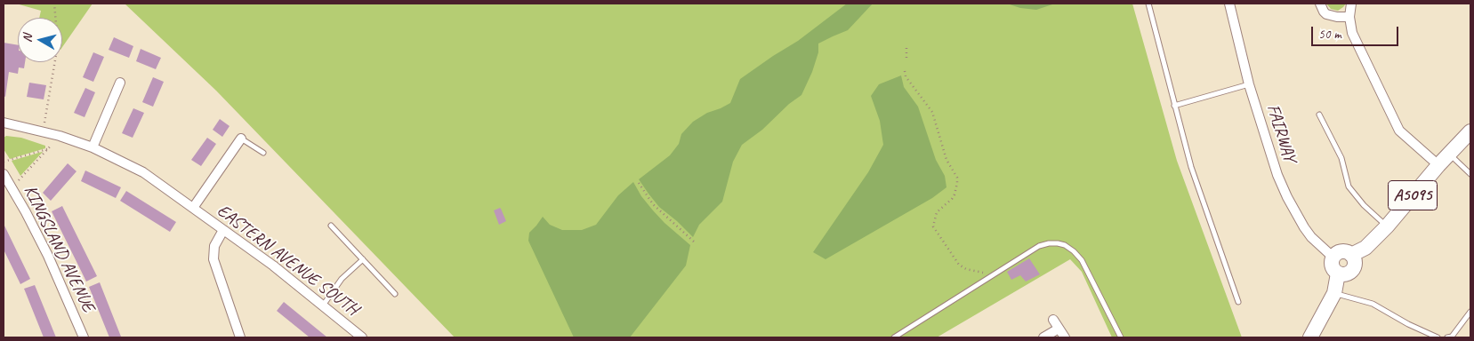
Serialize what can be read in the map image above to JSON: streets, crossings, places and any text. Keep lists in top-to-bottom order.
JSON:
{
  "streets": {
    "main road": ["A5095"],
    "street": ["FAIRWAY", "KINGSLAND AVENUE", "EASTERN AVENUE SOUTH"]
  },
  "crossings": [
    ["FAIRWAY", "A5095"]
  ],
  "scale_bar": "50 m",
  "north": "left"
}
